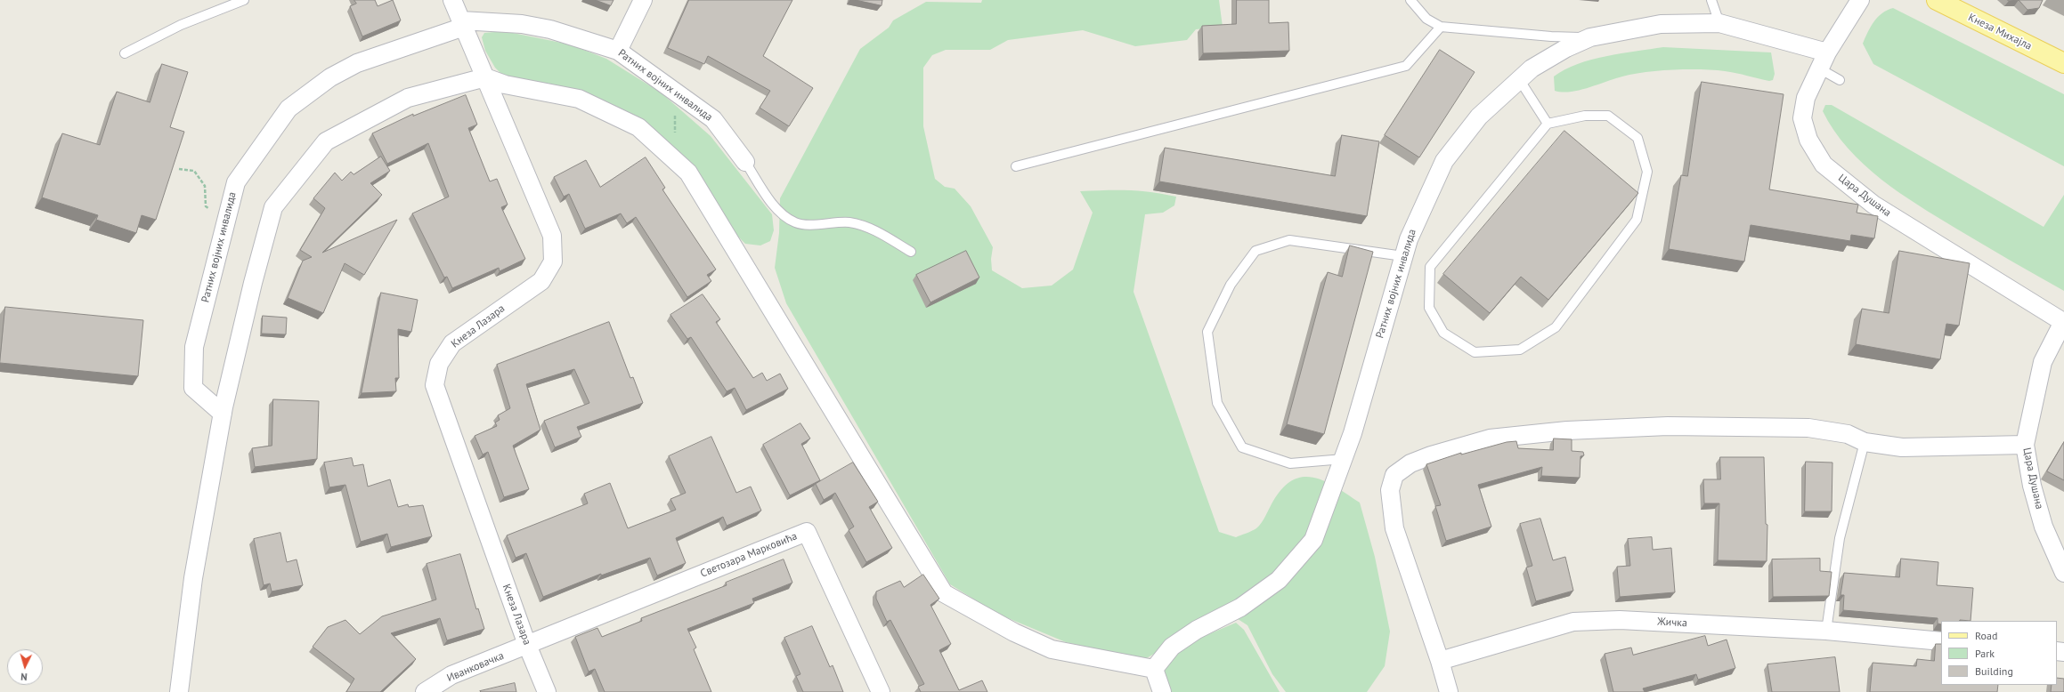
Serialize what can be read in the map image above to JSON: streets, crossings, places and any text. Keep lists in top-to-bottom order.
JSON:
{
  "streets": {
    "main road": ["Кнеза Михајла"],
    "street": [
      "Ратних војних инвалида",
      "Цара Душана",
      "Кнеза Лазара",
      "Светозара Марковића",
      "Жичка",
      "Иванковачка"
    ]
  },
  "crossings": [
    ["Ратних војних инвалида", "Цара Душана"],
    ["Ратних војних инвалида", "Кнеза Лазара"],
    ["Кнеза Лазара", "Светозара Марковића"],
    ["Кнеза Лазара", "Иванковачка"],
    ["Светозара Марковића", "Иванковачка"]
  ],
  "legend": ["Road", "Park", "Building"],
  "north": "bottom"
}
